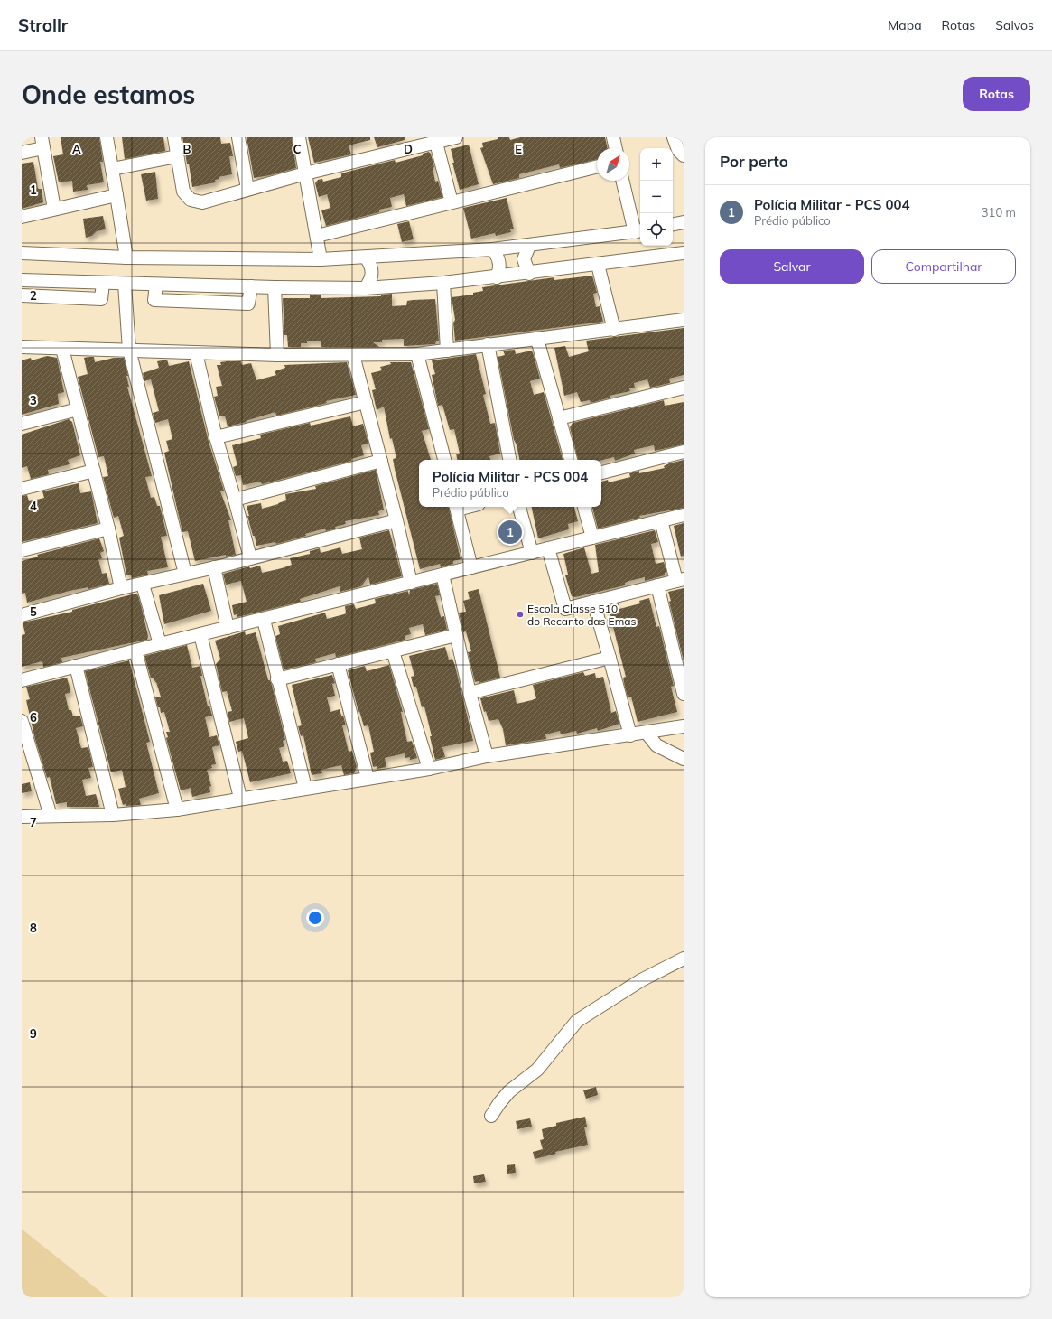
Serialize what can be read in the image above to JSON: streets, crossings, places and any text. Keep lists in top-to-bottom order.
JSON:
{
  "places": ["Escola Classe 510 do Recanto das Emas"],
  "north": "top right",
  "page": {
    "header": "Strollr",
    "nav": ["Mapa", "Rotas", "Salvos"],
    "buttons": [
      "Rotas",
      ["Salvar", "Compartilhar"]
    ],
    "title": "Onde estamos",
    "heading": "Por perto",
    "map_buttons": ["+", "−"],
    "list": [
      {
        "mark": "1",
        "name": "Polícia Militar - PCS 004",
        "note": "Prédio público",
        "value": "310 m"
      }
    ],
    "popup": ["Polícia Militar - PCS 004", "Prédio público"],
    "pins": "1"
  },
  "grid": {
    "columns": [
      "A",
      "B",
      "C",
      "D",
      "E"
    ],
    "rows": [
      "1",
      "2",
      "3",
      "4",
      "5",
      "6",
      "7",
      "8",
      "9"
    ]
  }
}
